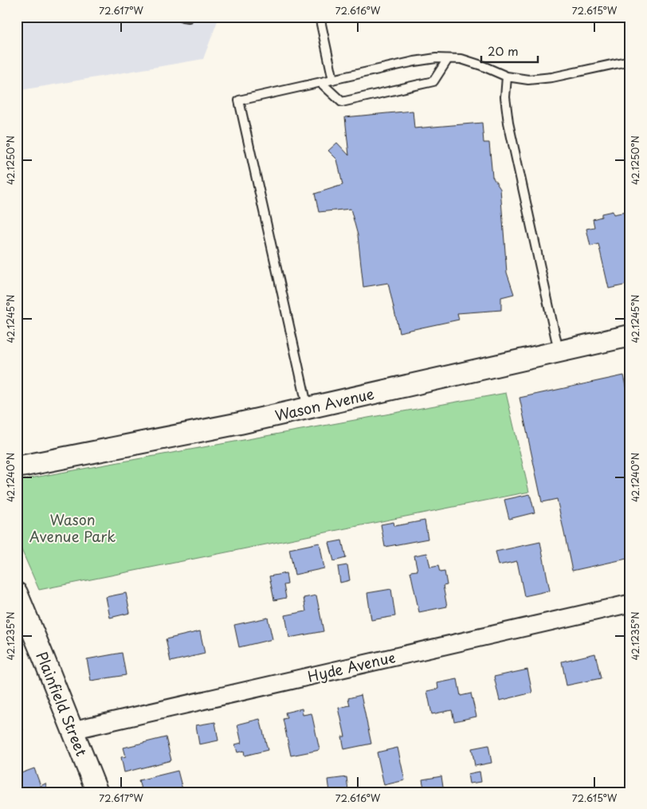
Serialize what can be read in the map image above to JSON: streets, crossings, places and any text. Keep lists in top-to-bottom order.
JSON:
{
  "streets": {
    "street": ["Wason Avenue", "Hyde Avenue", "Plainfield Street"]
  },
  "crossings": [
    ["Hyde Avenue", "Plainfield Street"]
  ],
  "parks": ["Wason Avenue Park"],
  "scale_bar": "20 m",
  "coordinates": [
    "72.617°W",
    "72.616°W",
    "72.615°W",
    "42.1250°N",
    "42.1245°N",
    "42.1240°N",
    "42.1235°N"
  ]
}
